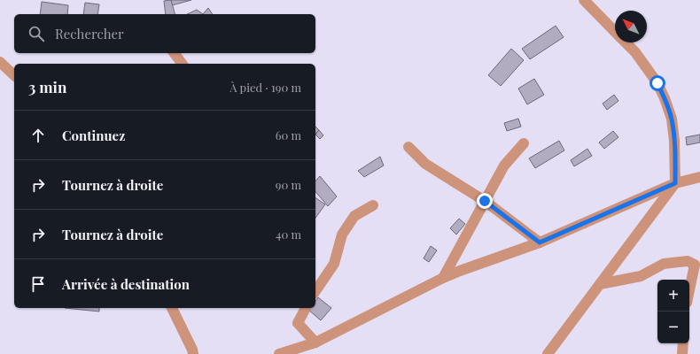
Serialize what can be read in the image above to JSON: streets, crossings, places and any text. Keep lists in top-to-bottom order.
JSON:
{
  "north": "top left",
  "page": {
    "search": "Rechercher",
    "heading": ["3 min", "À pied · 190 m"],
    "list": [
      ["Continuez", "60 m"],
      ["Tournez à droite", "90 m"],
      ["Tournez à droite", "40 m"],
      "Arrivée à destination"
    ],
    "map_buttons": ["+", "−"]
  }
}
